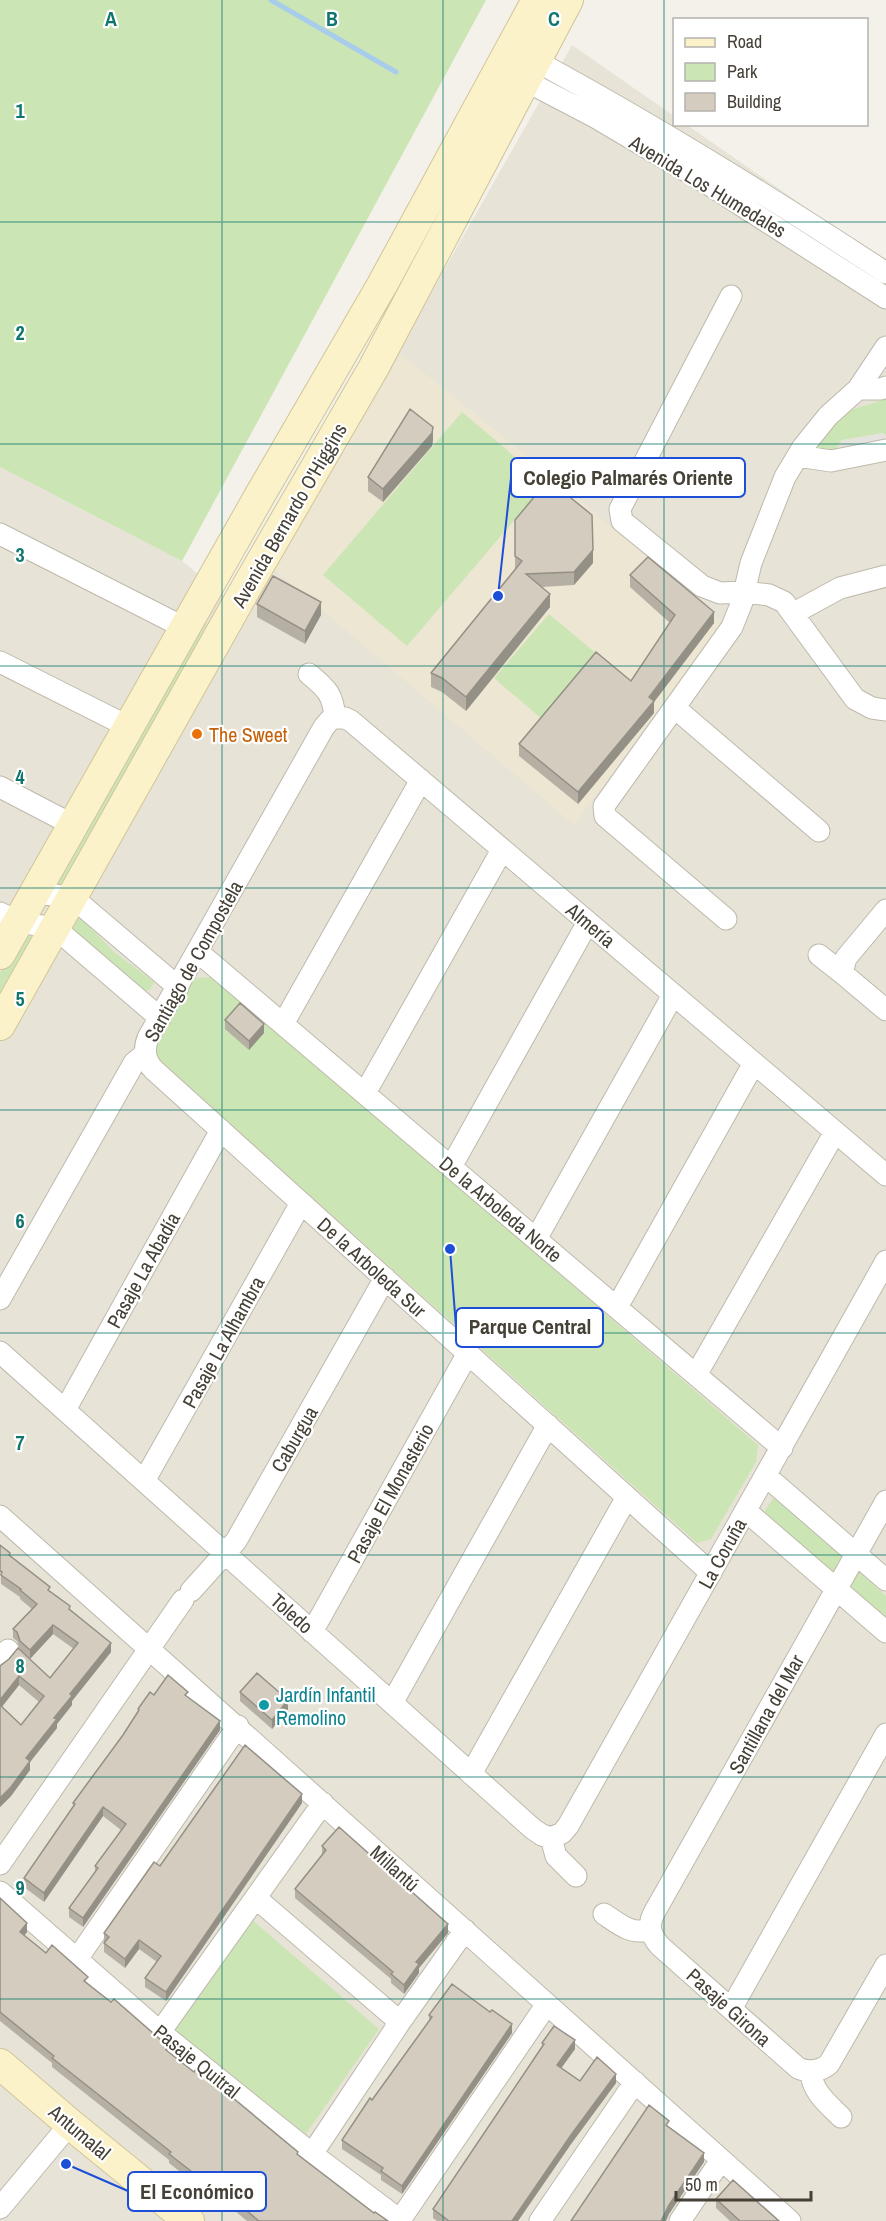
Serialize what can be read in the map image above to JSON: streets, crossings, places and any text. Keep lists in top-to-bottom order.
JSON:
{
  "streets": {
    "main road": ["Avenida Bernardo O'Higgins", "Antumalal"],
    "street": [
      "Avenida Los Humedales",
      "Almería",
      "Santiago de Compostela",
      "De la Arboleda Norte",
      "De la Arboleda Sur",
      "Pasaje La Abadía",
      "Pasaje La Alhambra",
      "Caburgua",
      "Pasaje El Monasterio",
      "La Coruña",
      "Toledo",
      "Santillana del Mar",
      "Millantú",
      "Pasaje Girona",
      "Pasaje Quitral"
    ]
  },
  "crossings": [
    ["Avenida Los Humedales", "Avenida Bernardo O'Higgins"],
    ["Almería", "Santiago de Compostela"],
    ["Santiago de Compostela", "De la Arboleda Norte"],
    ["Santiago de Compostela", "De la Arboleda Sur"],
    ["De la Arboleda Norte", "La Coruña"],
    ["De la Arboleda Sur", "Pasaje La Abadía"],
    ["De la Arboleda Sur", "Pasaje La Alhambra"],
    ["De la Arboleda Sur", "Caburgua"],
    ["De la Arboleda Sur", "Pasaje El Monasterio"],
    ["De la Arboleda Sur", "La Coruña"],
    ["Pasaje La Abadía", "Toledo"],
    ["Pasaje La Alhambra", "Toledo"],
    ["Caburgua", "Toledo"],
    ["Caburgua", "Millantú"],
    ["Pasaje El Monasterio", "Toledo"],
    ["La Coruña", "Toledo"],
    ["Santillana del Mar", "Pasaje Girona"]
  ],
  "places": [
    "Colegio Palmarés Oriente",
    "The Sweet",
    "Parque Central",
    "Jardín Infantil Remolino",
    "El Económico"
  ],
  "legend": ["Road", "Park", "Building"],
  "scale_bar": "50 m",
  "grid": {
    "columns": ["A", "B", "C"],
    "rows": [
      "1",
      "2",
      "3",
      "4",
      "5",
      "6",
      "7",
      "8",
      "9"
    ]
  }
}
